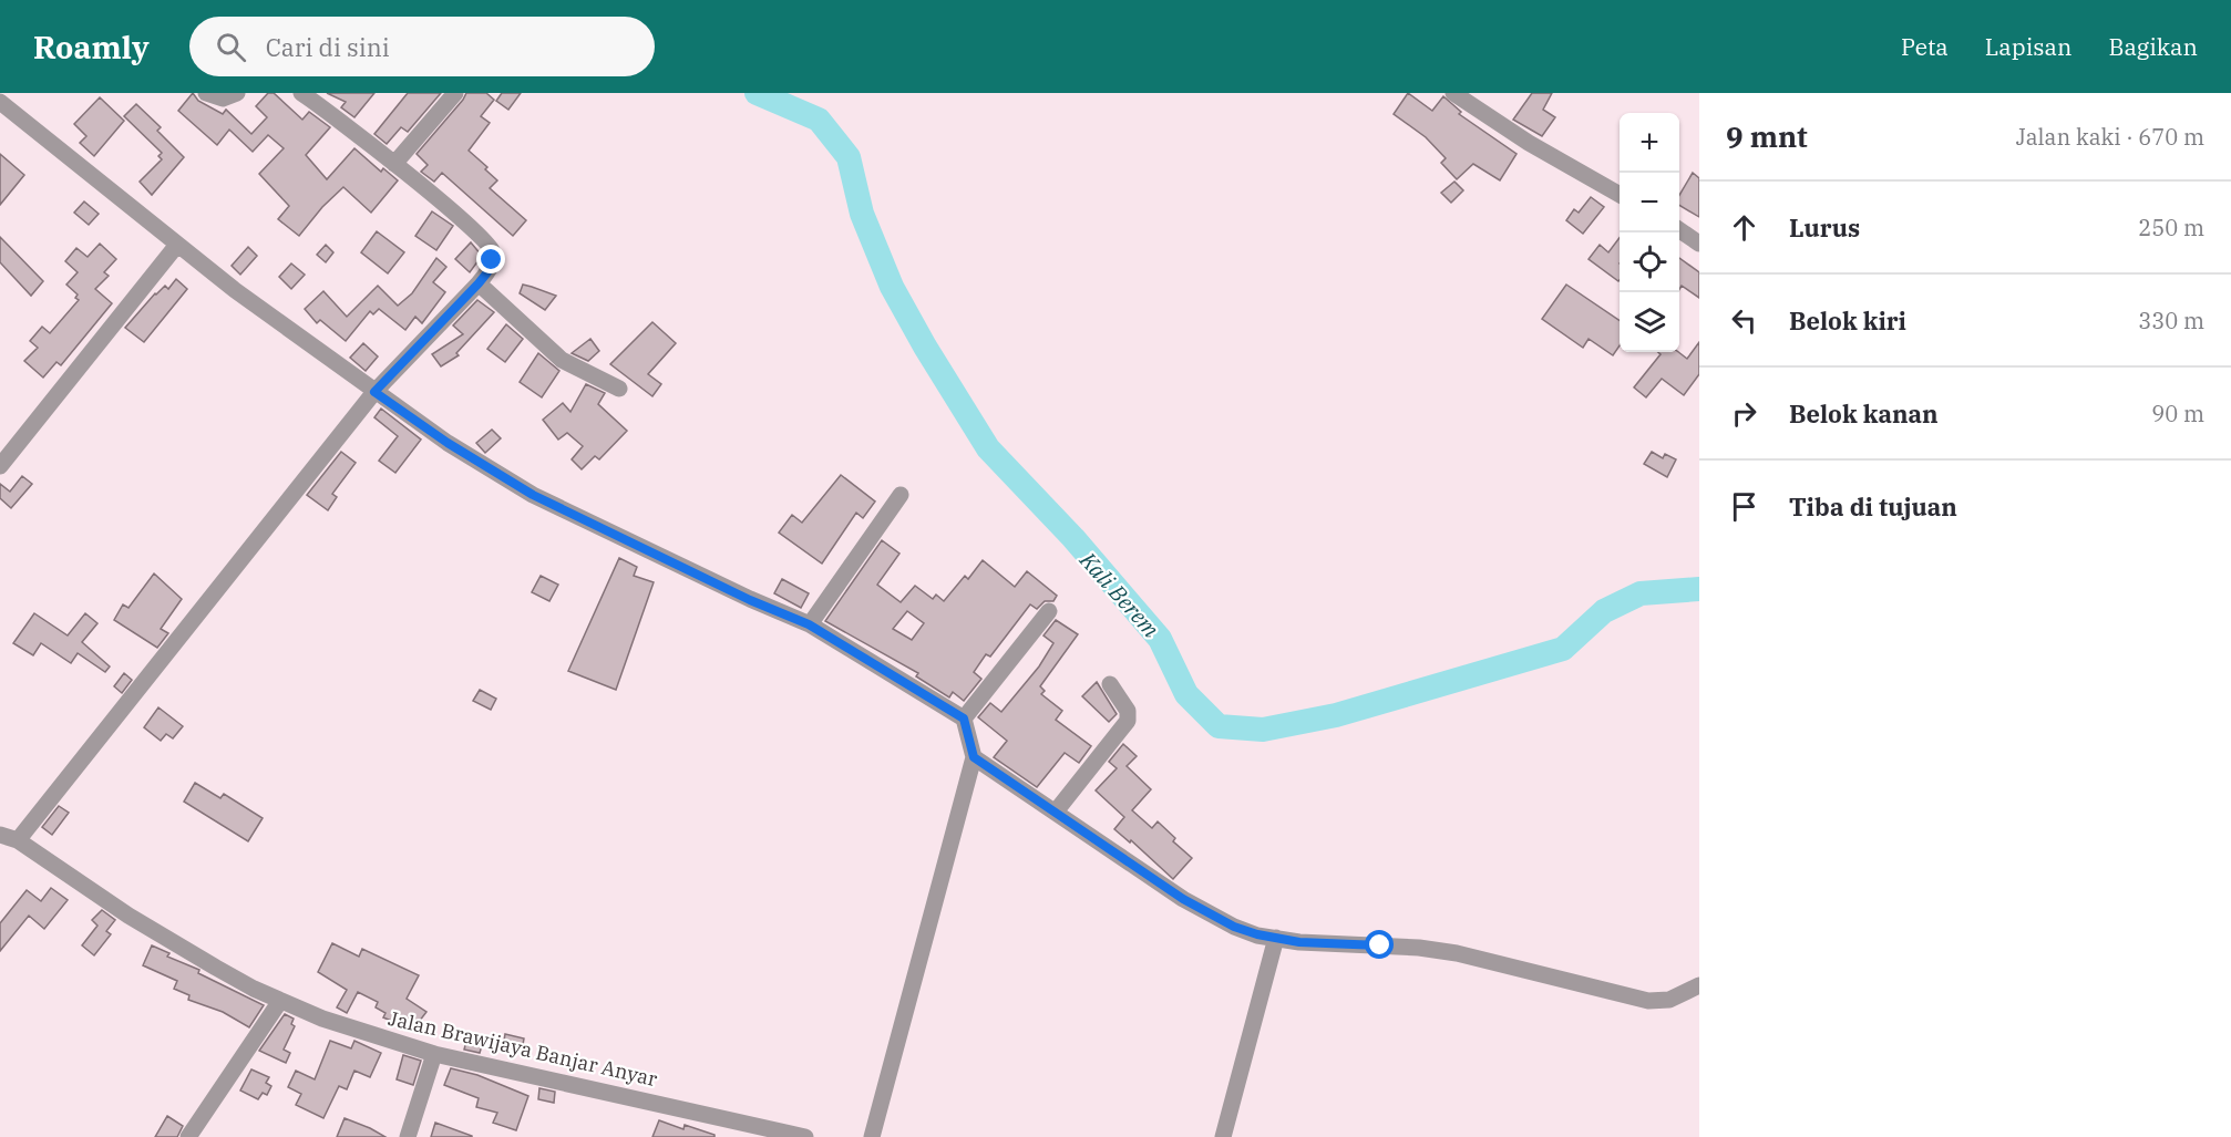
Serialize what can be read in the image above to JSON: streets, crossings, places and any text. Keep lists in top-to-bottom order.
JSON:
{
  "streets": {
    "street": ["Jalan Brawijaya Banjar Anyar"]
  },
  "water": ["Kali Berem"],
  "page": {
    "header": "Roamly",
    "search": "Cari di sini",
    "nav": ["Peta", "Lapisan", "Bagikan"],
    "heading": ["9 mnt", "Jalan kaki · 670 m"],
    "map_buttons": ["+", "−"],
    "list": [
      ["Lurus", "250 m"],
      ["Belok kiri", "330 m"],
      ["Belok kanan", "90 m"],
      "Tiba di tujuan"
    ]
  }
}
